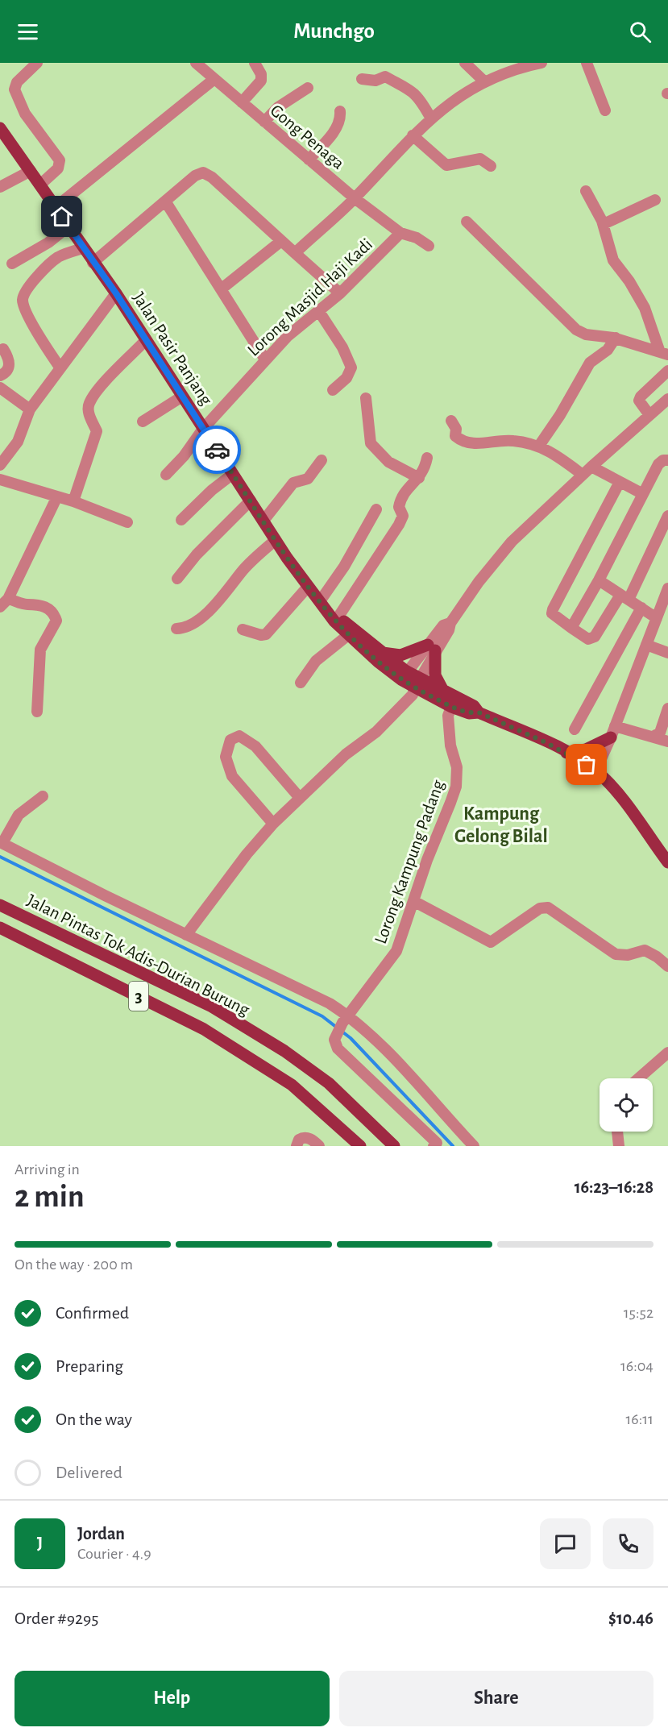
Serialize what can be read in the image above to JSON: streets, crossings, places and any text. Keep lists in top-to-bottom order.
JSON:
{
  "streets": {
    "main road": ["Jalan Pasir Panjang", "Jalan Pintas Tok Adis-Durian Burung", "3"],
    "street": ["Gong Penaga", "Lorong Masjid Haji Kadi", "Lorong Kampung Padang"]
  },
  "crossings": [
    ["Gong Penaga", "Lorong Masjid Haji Kadi"],
    ["Lorong Masjid Haji Kadi", "Jalan Pasir Panjang"]
  ],
  "districts": ["Kampung Gelong Bilal"],
  "page": {
    "header": "Munchgo",
    "heading": ["2 min", "Arriving in", "16:23–16:28"],
    "panel": [
      "Jordan",
      "Courier · 4.9",
      "Order #9295",
      "$10.46"
    ],
    "bar": "On the way · 200 m",
    "list": [
      ["Confirmed", "15:52"],
      ["Preparing", "16:04"],
      ["On the way", "16:11"],
      "Delivered"
    ],
    "round": "J",
    "buttons": ["Help", "Share"]
  }
}
